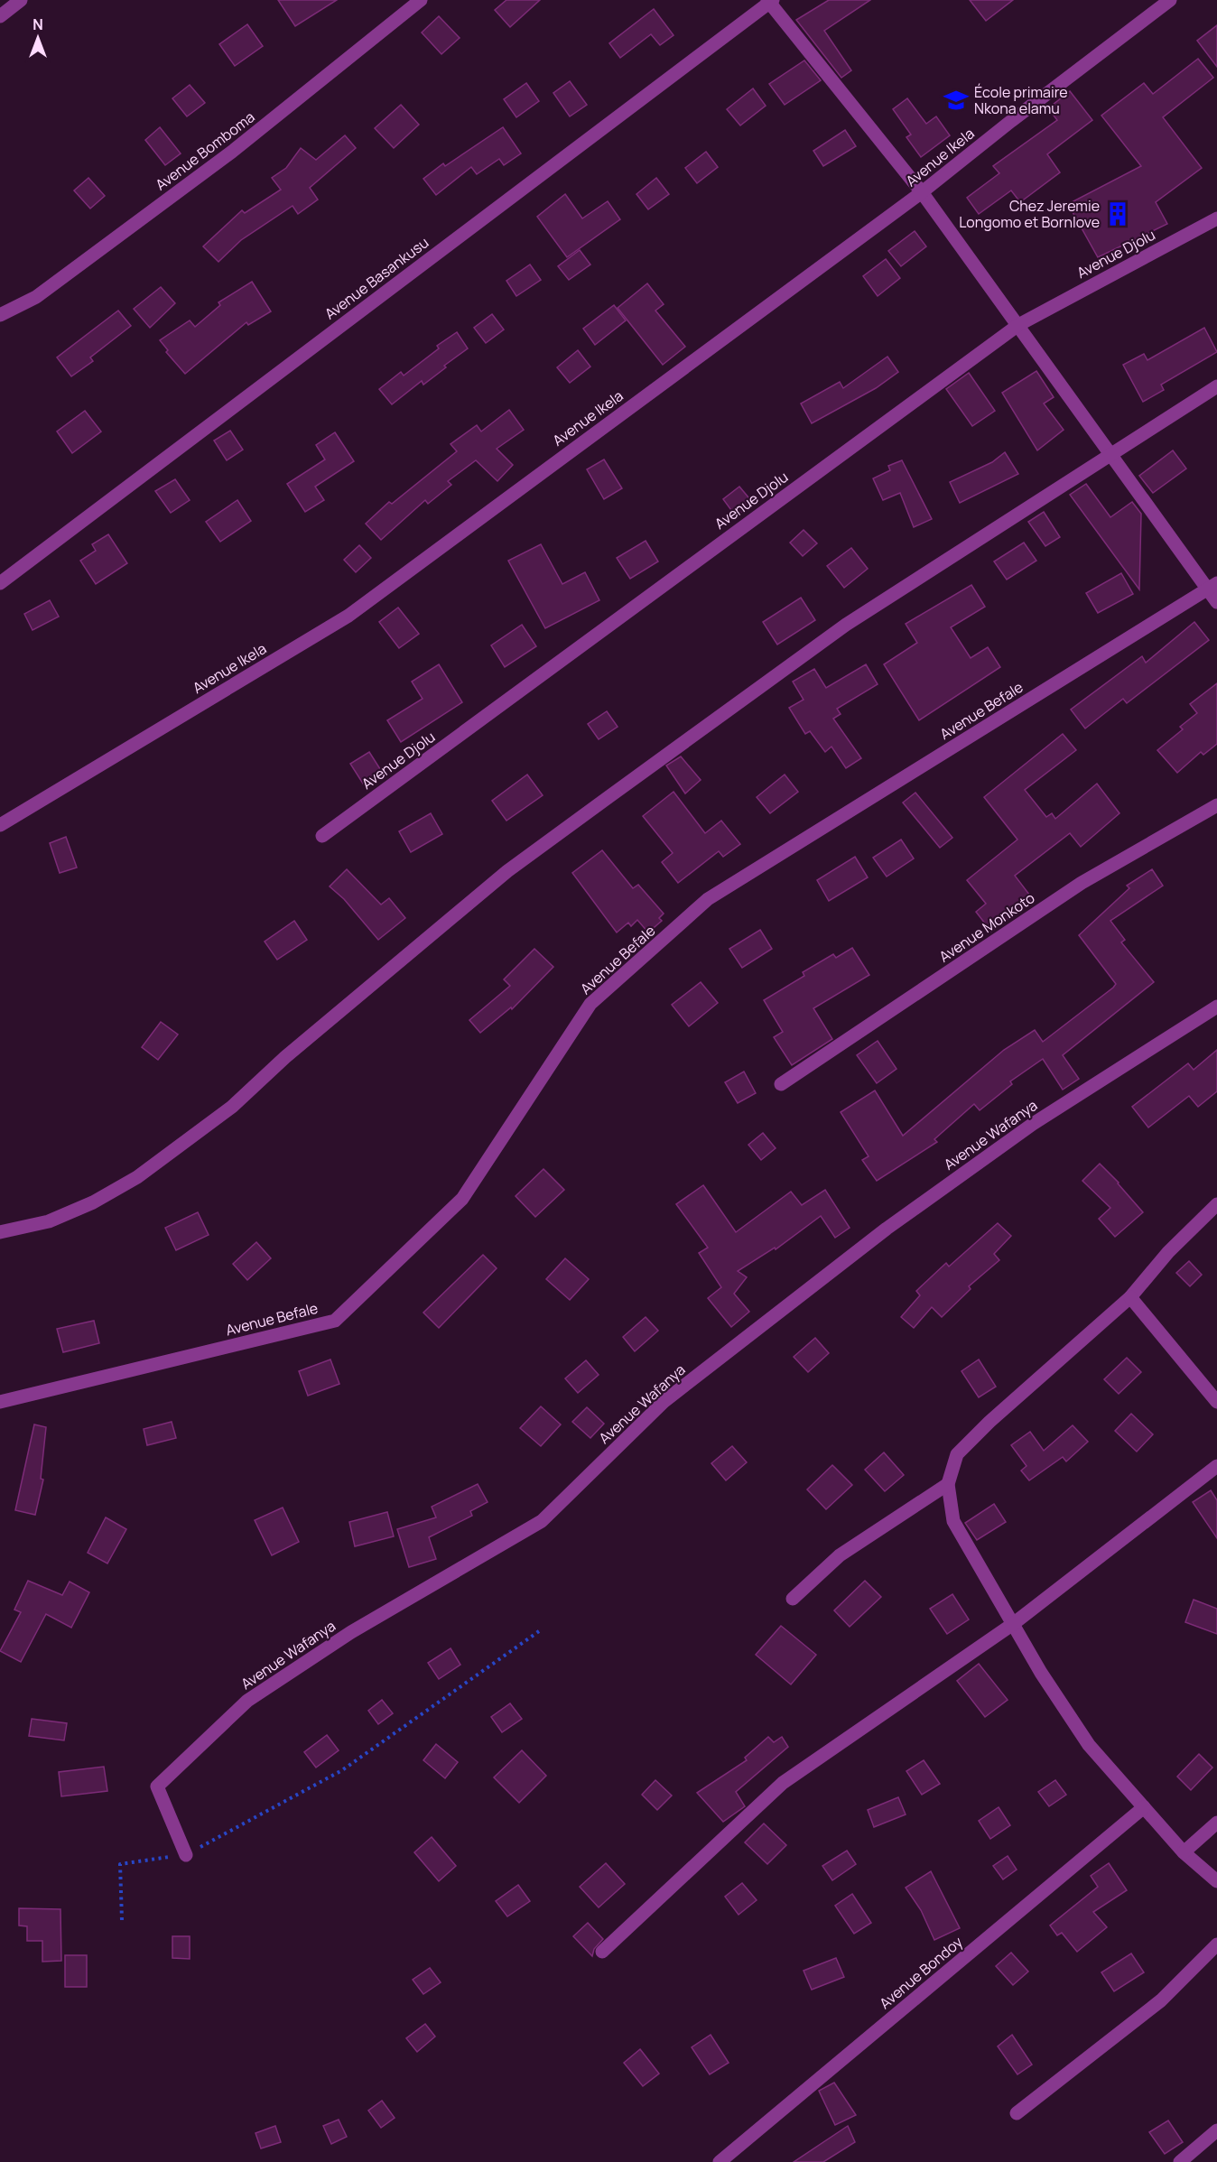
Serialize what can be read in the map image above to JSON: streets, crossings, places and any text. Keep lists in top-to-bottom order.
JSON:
{
  "streets": {
    "street": [
      "Avenue Bomboma",
      "Avenue Ikela",
      "Avenue Djolu",
      "Avenue Basankusu",
      "Avenue Befale",
      "Avenue Monkoto",
      "Avenue Wafanya",
      "Avenue Bondoy"
    ]
  },
  "places": {
    "school or university": ["École primaire Nkona elamu"],
    "building": ["Chez Jeremie Longomo et Bornlove"]
  },
  "north": "top"
}
